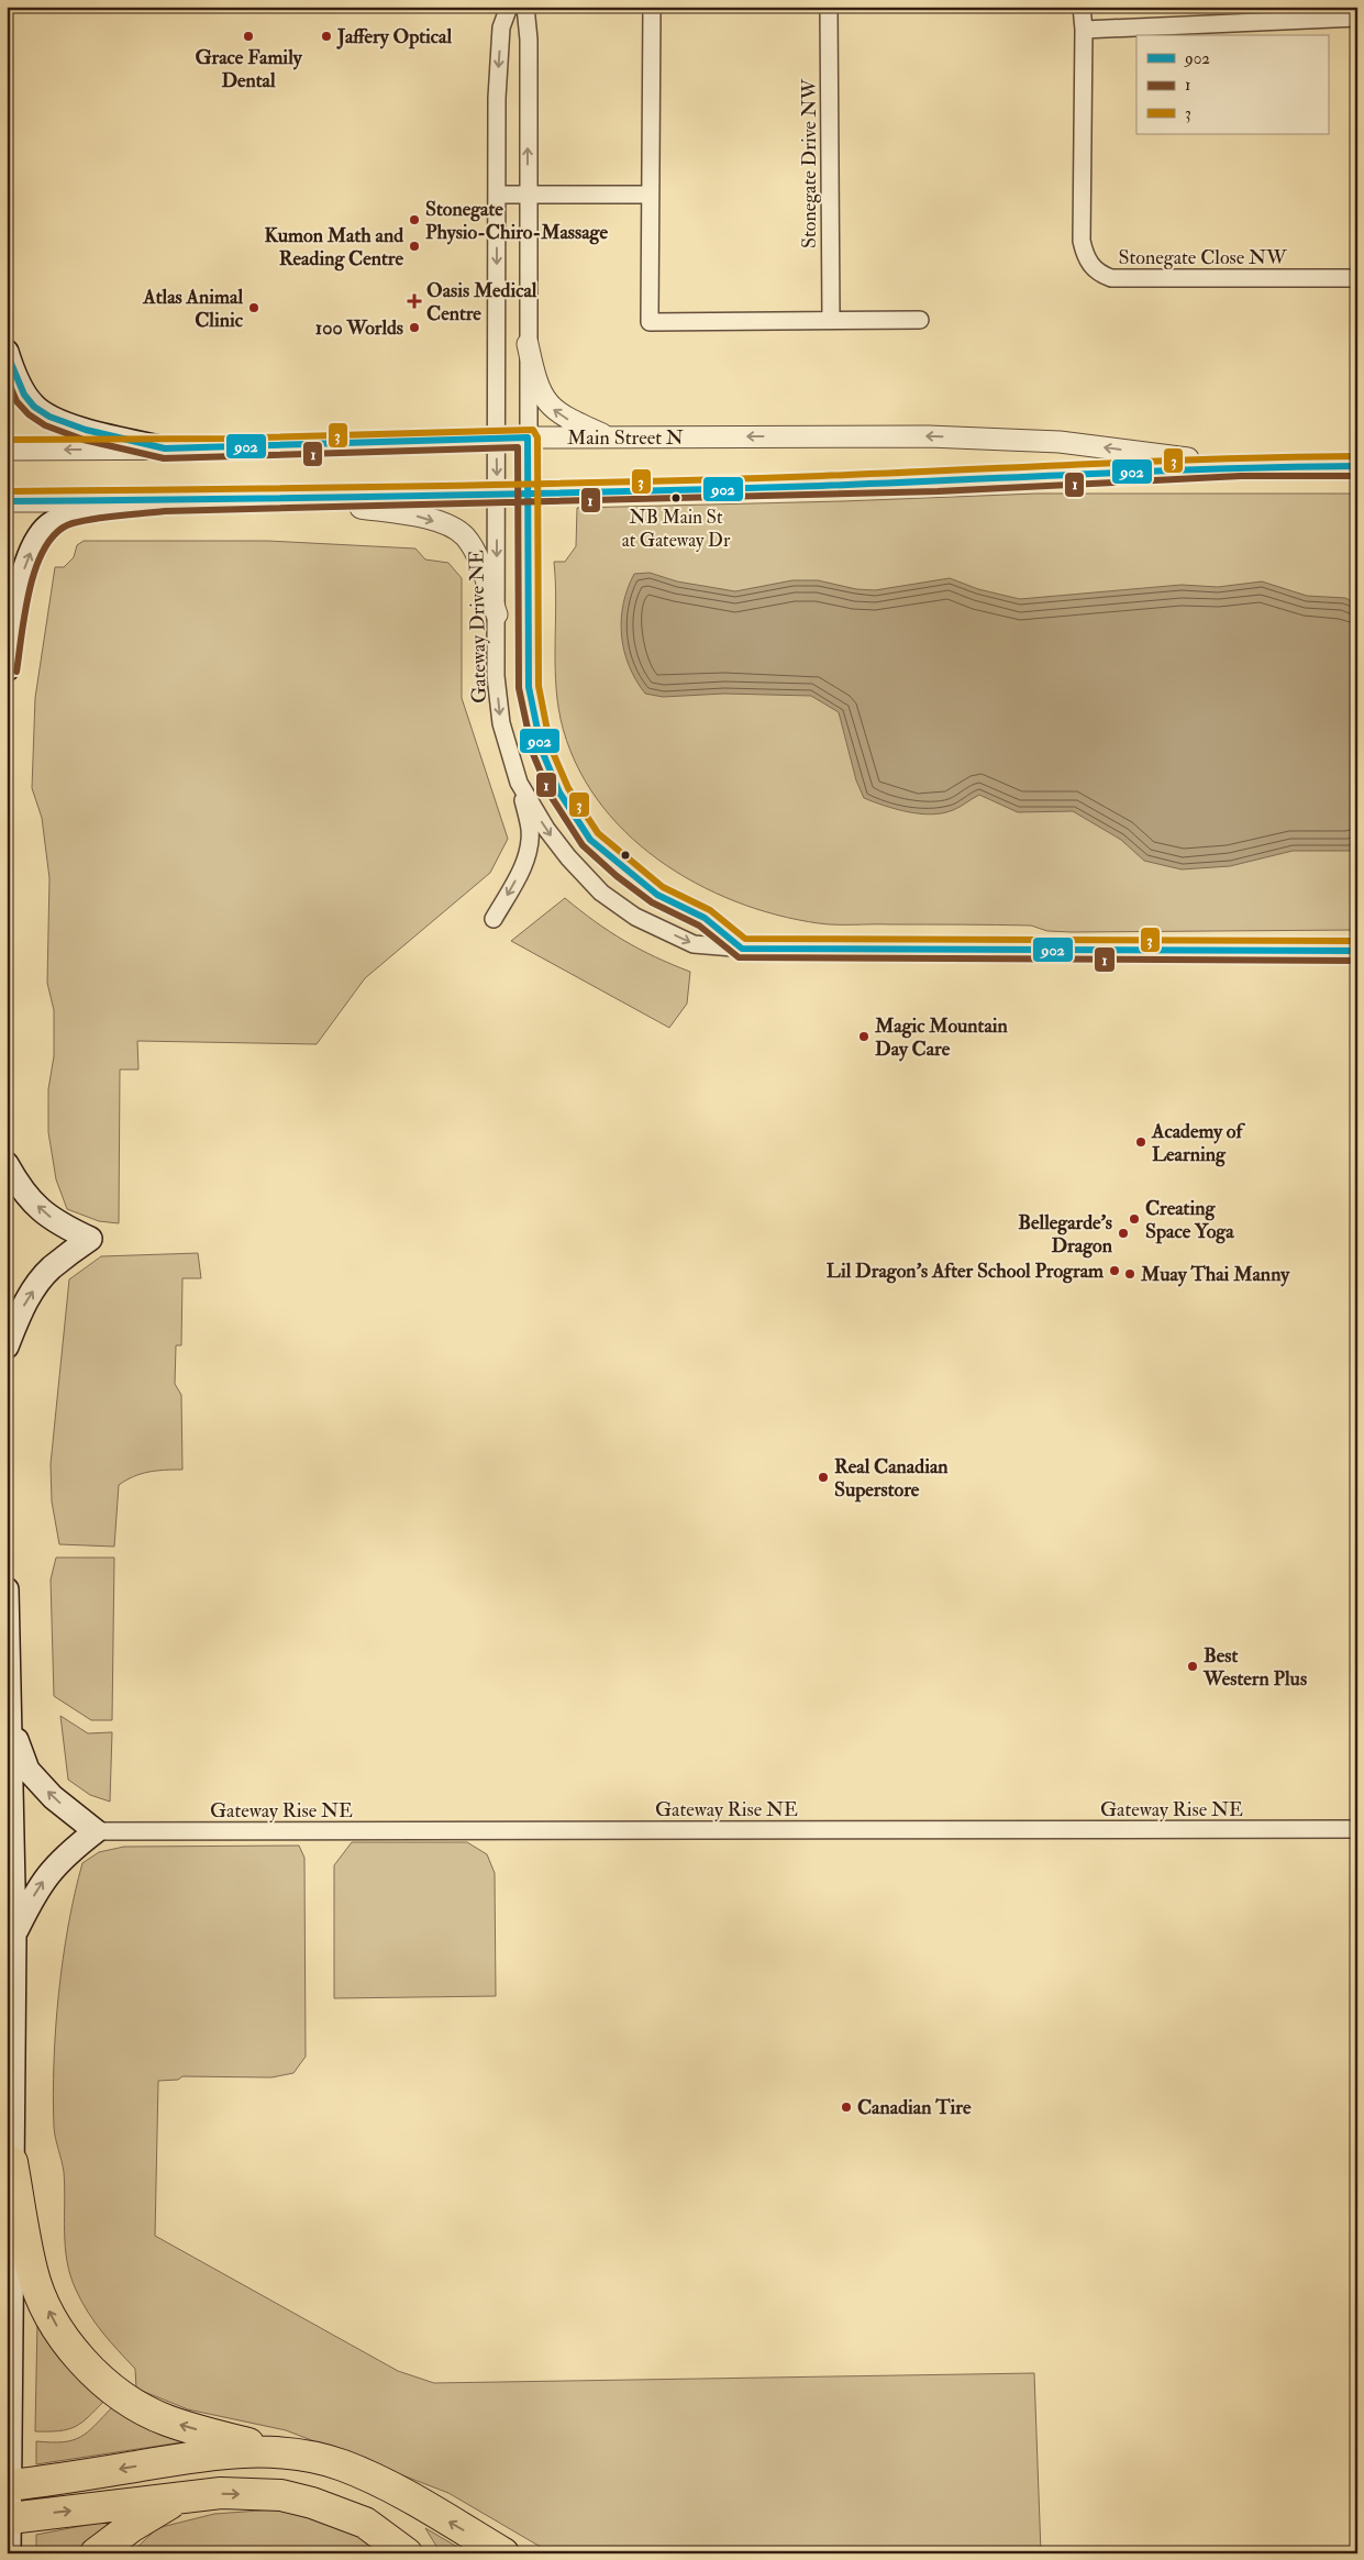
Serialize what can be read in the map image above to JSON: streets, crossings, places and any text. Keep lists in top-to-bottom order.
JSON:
{
  "streets": {
    "street": [
      "Stonegate Drive NW",
      "Stonegate Close NW",
      "Main Street N",
      "Gateway Drive NE",
      "Gateway Rise NE"
    ]
  },
  "crossings": [
    ["Main Street N", "Gateway Drive NE"]
  ],
  "places": {
    "other": [
      "Grace Family Dental",
      "Jaffery Optical",
      "Stonegate Physio-Chiro-Massage",
      "Kumon Math and Reading Centre",
      "Atlas Animal Clinic",
      "100 Worlds",
      "NB Main St at Gateway Dr",
      "Magic Mountain Day Care",
      "Academy of Learning",
      "Creating Space Yoga",
      "Bellegarde's Dragon",
      "Lil Dragon's After School Program",
      "Muay Thai Manny",
      "Real Canadian Superstore",
      "Best Western Plus",
      "Canadian Tire"
    ],
    "health": ["Oasis Medical Centre"]
  },
  "lines": ["transit line 902", "transit line 1", "transit line 3"],
  "legend": ["902", "1", "3"]
}
